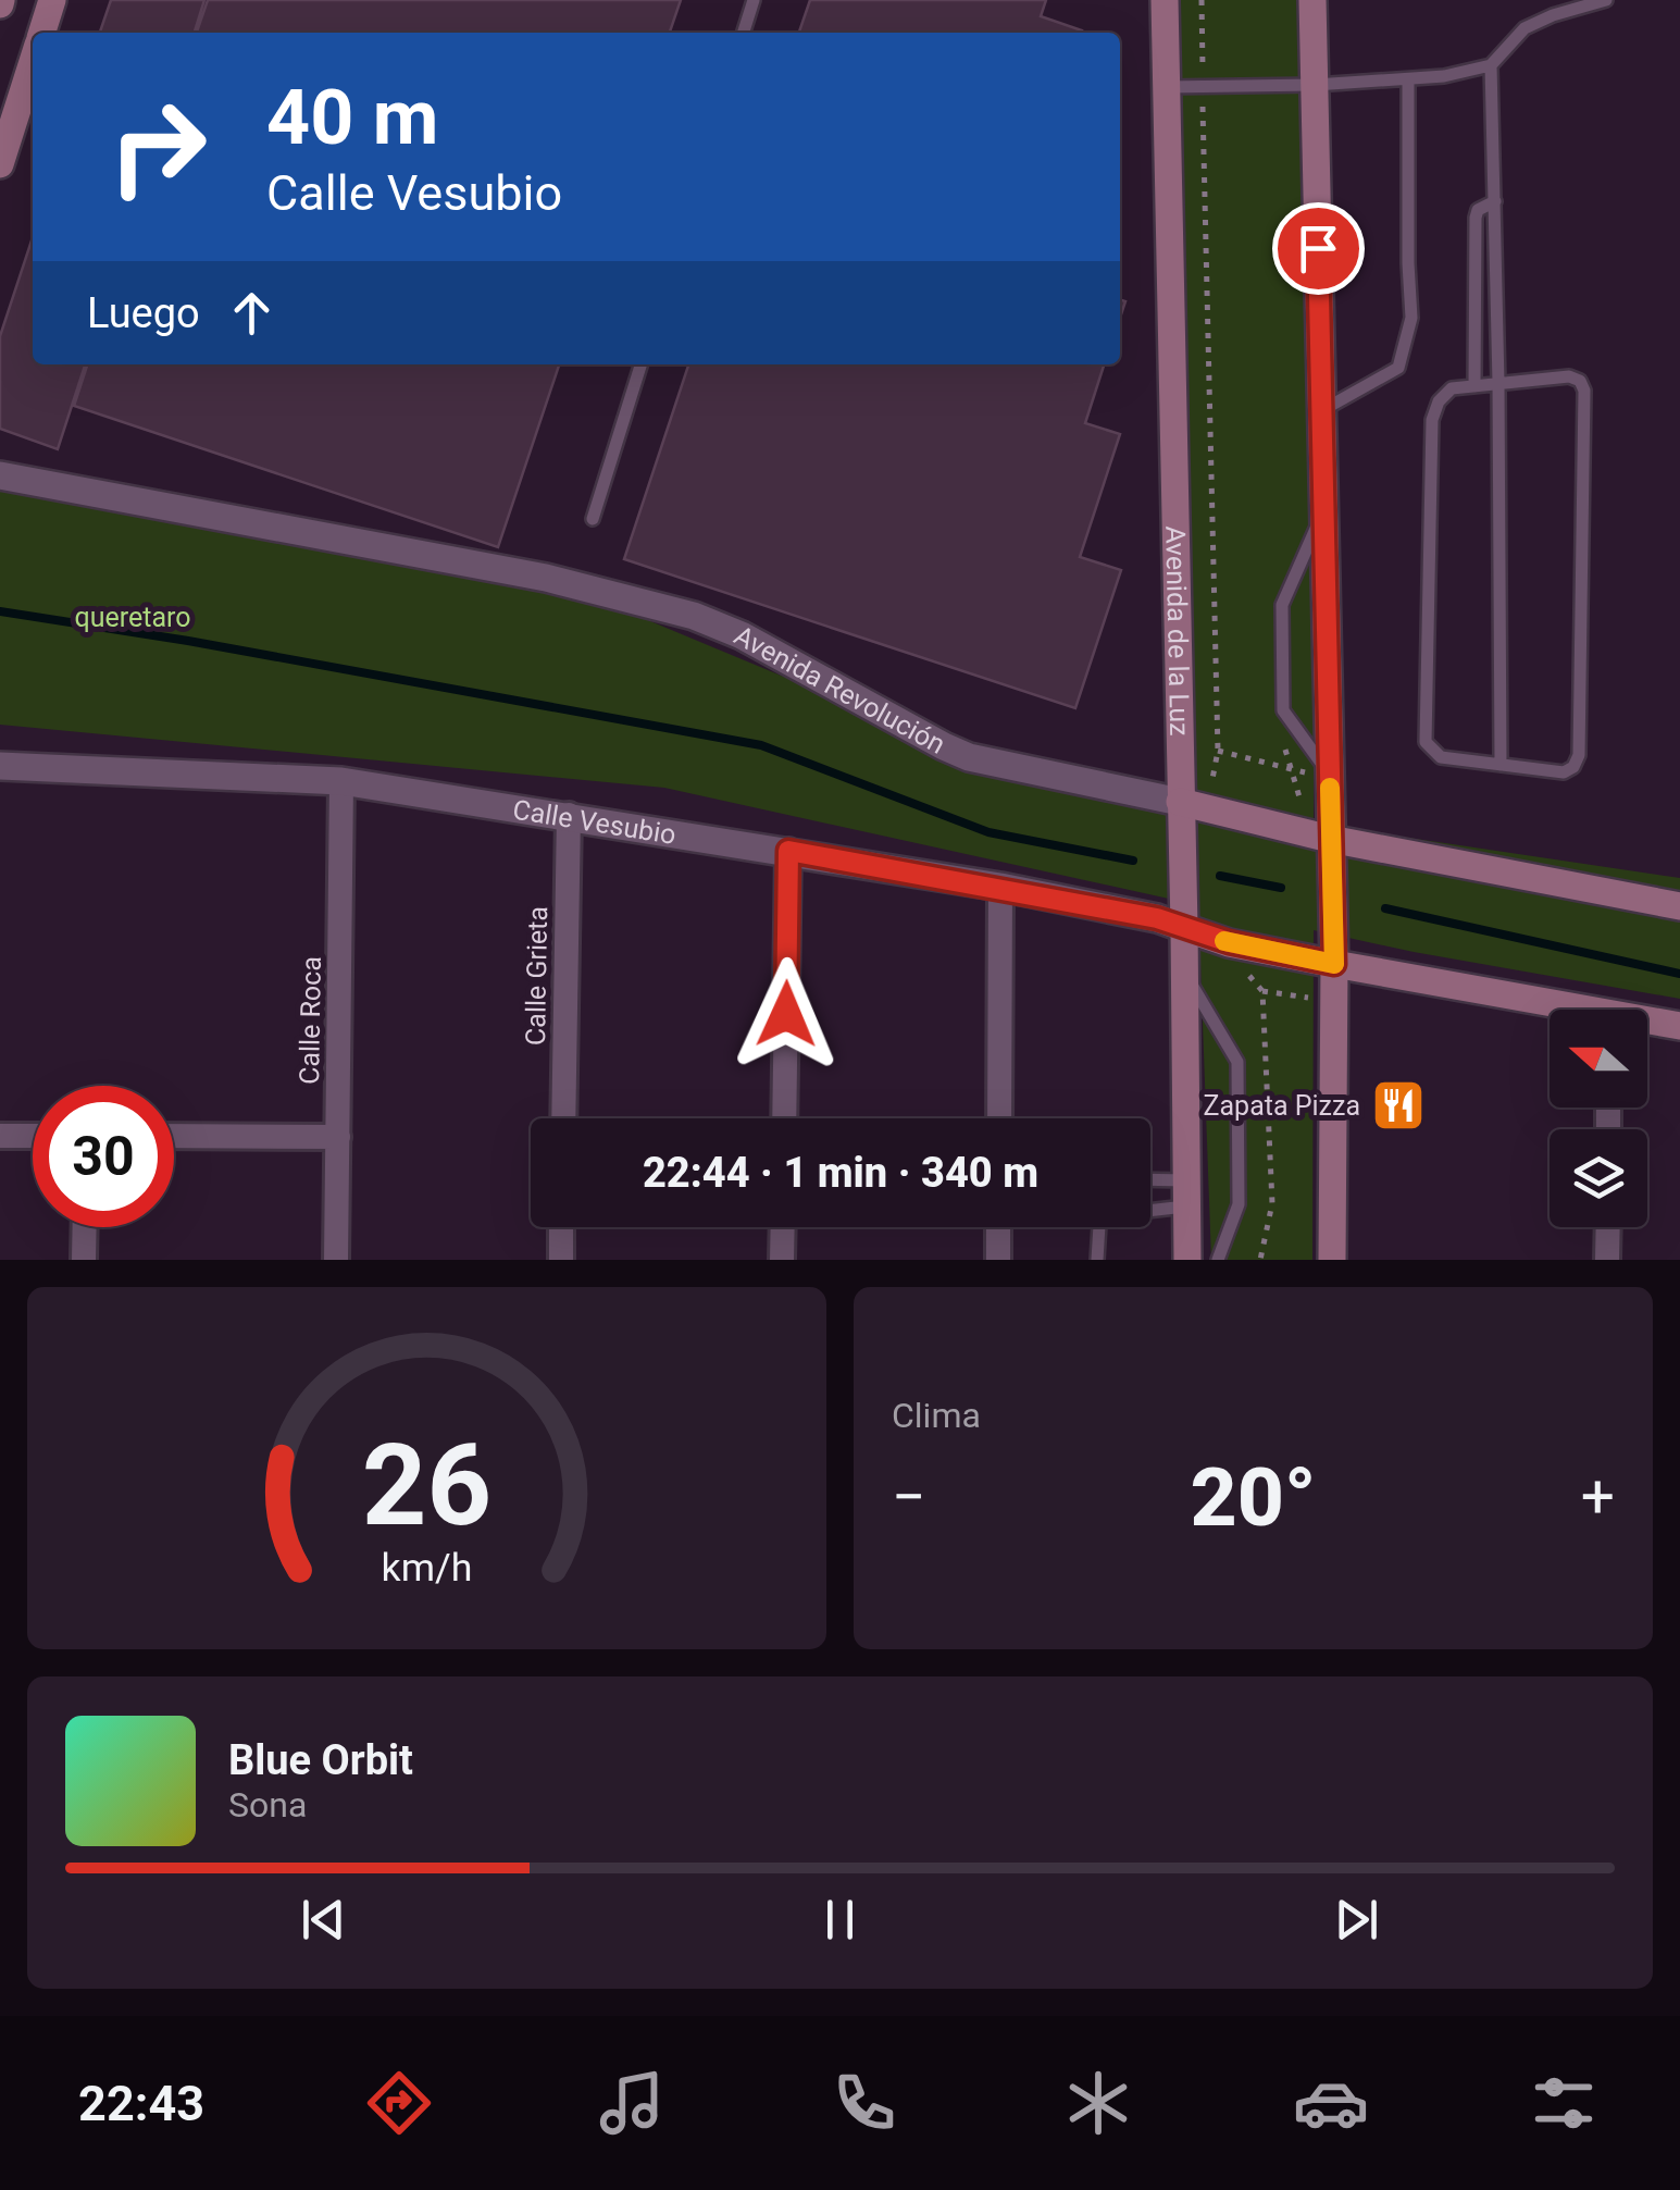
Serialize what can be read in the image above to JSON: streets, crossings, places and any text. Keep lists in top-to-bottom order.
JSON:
{
  "streets": {
    "main road": ["Avenida de la Luz", "Avenida Revolución"],
    "street": ["Calle Vesubio", "Calle Grieta", "Calle Roca"]
  },
  "crossings": [
    ["Avenida de la Luz", "Avenida Revolución"],
    ["Avenida de la Luz", "Calle Vesubio"],
    ["Calle Vesubio", "Calle Grieta"],
    ["Calle Vesubio", "Calle Roca"]
  ],
  "parks": ["queretaro"],
  "places": {
    "restaurant": ["Zapata Pizza"]
  },
  "north": "left",
  "page": {
    "turn": ["40 m", "Calle Vesubio"],
    "then": "Luego",
    "limit": "30",
    "trip": "22:44 · 1 min · 340 m",
    "tile": "Clima",
    "heat": ["−", "20°", "+"],
    "song": ["Blue Orbit", "Sona"],
    "tabs": "22:43",
    "gauge": ["26", "km/h"]
  }
}
